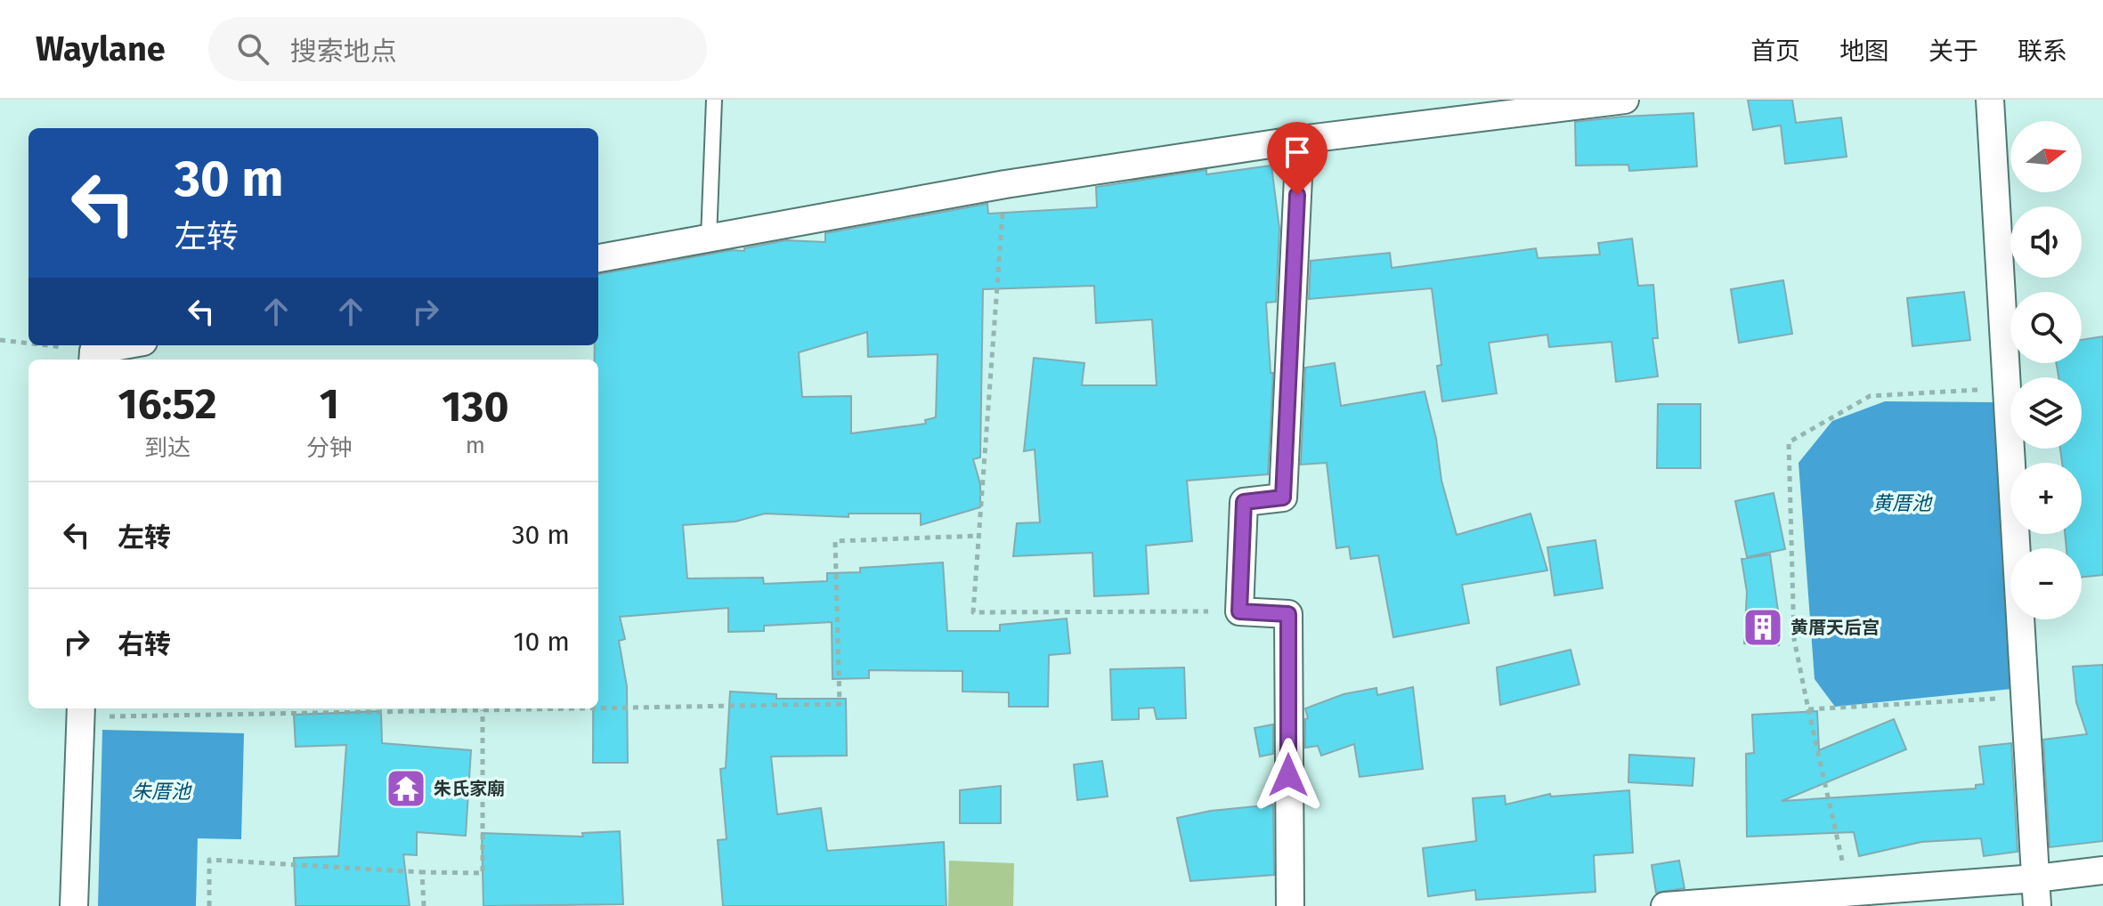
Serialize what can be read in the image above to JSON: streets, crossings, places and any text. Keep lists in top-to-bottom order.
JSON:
{
  "water": ["黄厝池", "朱厝池"],
  "places": {
    "building": ["黄厝天后宫"],
    "temple": ["朱氏家廟"]
  },
  "north": "right",
  "page": {
    "header": "Waylane",
    "search": "搜索地点",
    "nav": [
      "首页",
      "地图",
      "关于",
      "联系"
    ],
    "map_buttons": ["+", "−"],
    "turn": ["30 m", "左转"],
    "eta": [
      "16:52",
      "到达",
      "1",
      "分钟",
      "130",
      "m"
    ],
    "list": [
      {
        "name": "左转",
        "value": "30 m"
      },
      {
        "name": "右转",
        "value": "10 m"
      }
    ]
  }
}
